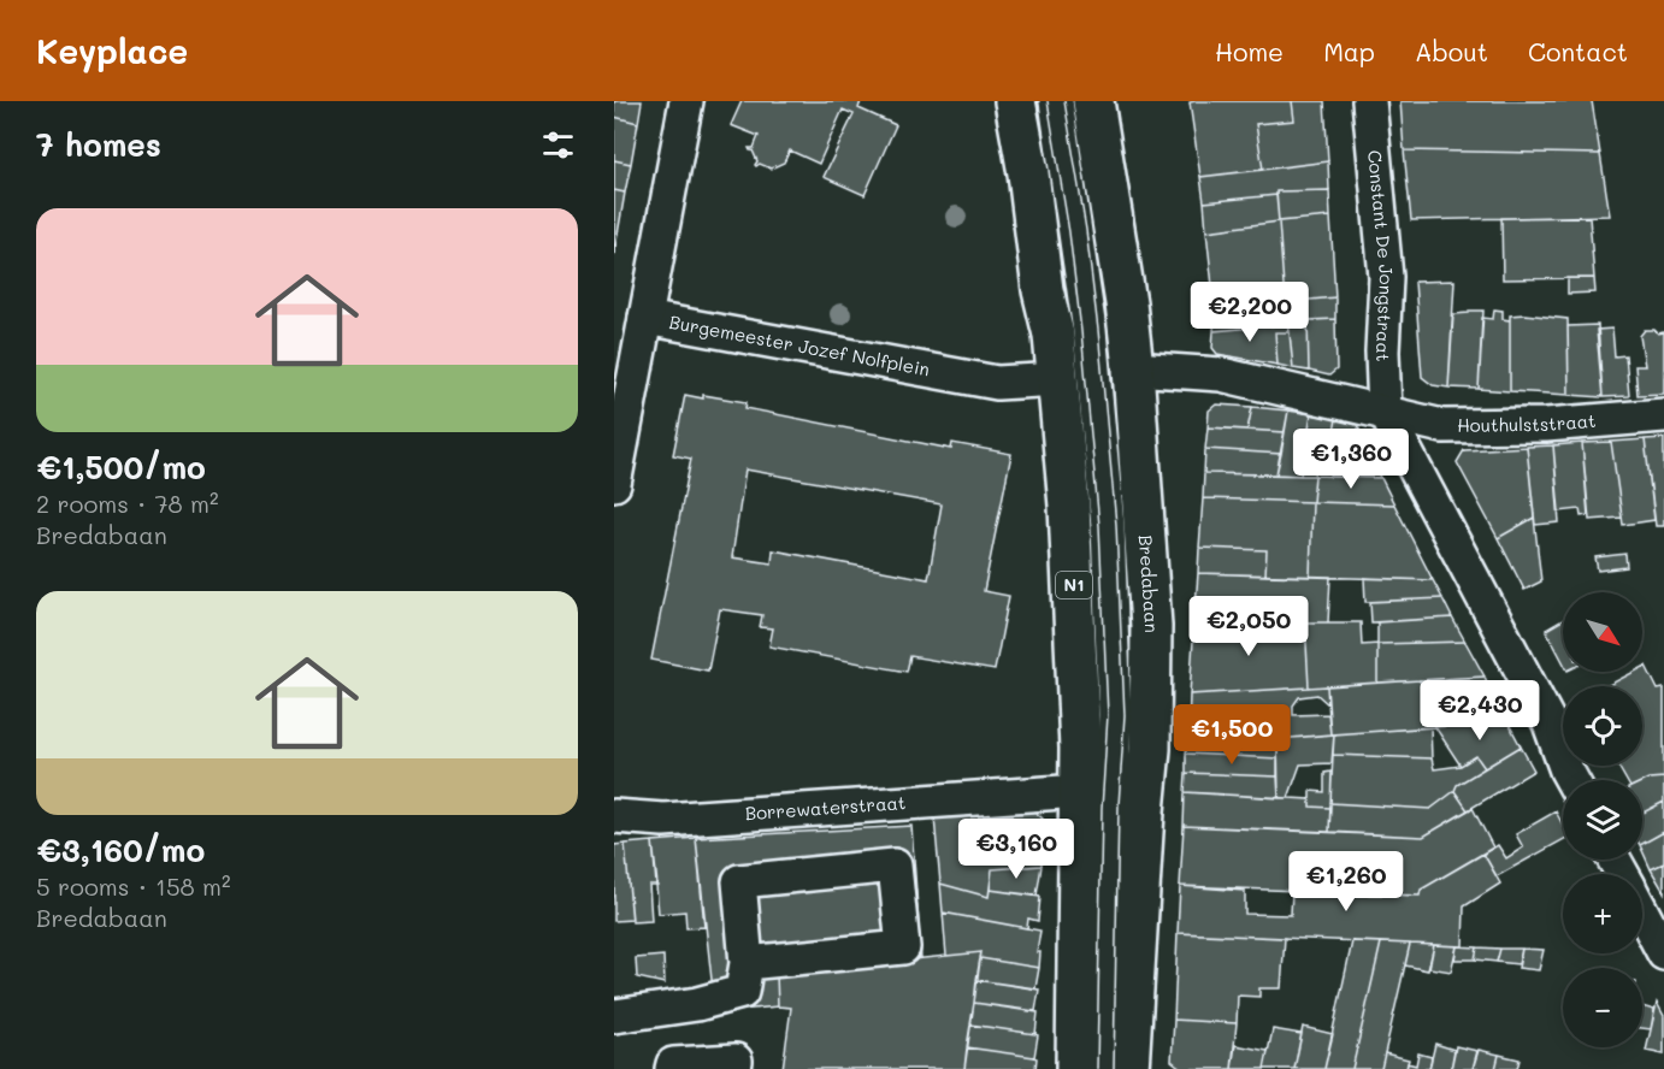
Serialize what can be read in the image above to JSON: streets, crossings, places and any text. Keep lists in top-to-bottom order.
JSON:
{
  "streets": {
    "main road": ["Bredabaan", "N1"],
    "street": [
      "Constant De Jongstraat",
      "Burgemeester Jozef Nolfplein",
      "Houthulststraat",
      "Borrewaterstraat"
    ]
  },
  "crossings": [
    ["Constant De Jongstraat", "Houthulststraat"],
    ["Burgemeester Jozef Nolfplein", "N1"],
    ["Houthulststraat", "Bredabaan"],
    ["N1", "Borrewaterstraat"]
  ],
  "north": "bottom right",
  "page": {
    "header": "Keyplace",
    "nav": [
      "Home",
      "Map",
      "About",
      "Contact"
    ],
    "heading": "7 homes",
    "list": [
      {
        "name": "€1,500/mo",
        "note": "2 rooms · 78 m² · Bredabaan"
      },
      {
        "name": "€3,160/mo",
        "note": "5 rooms · 158 m² · Bredabaan"
      }
    ],
    "price": [
      "€2,200",
      "€1,360",
      "€2,050",
      "€2,430",
      "€1,500",
      "€3,160",
      "€1,260"
    ],
    "map_buttons": ["+", "−"]
  }
}
